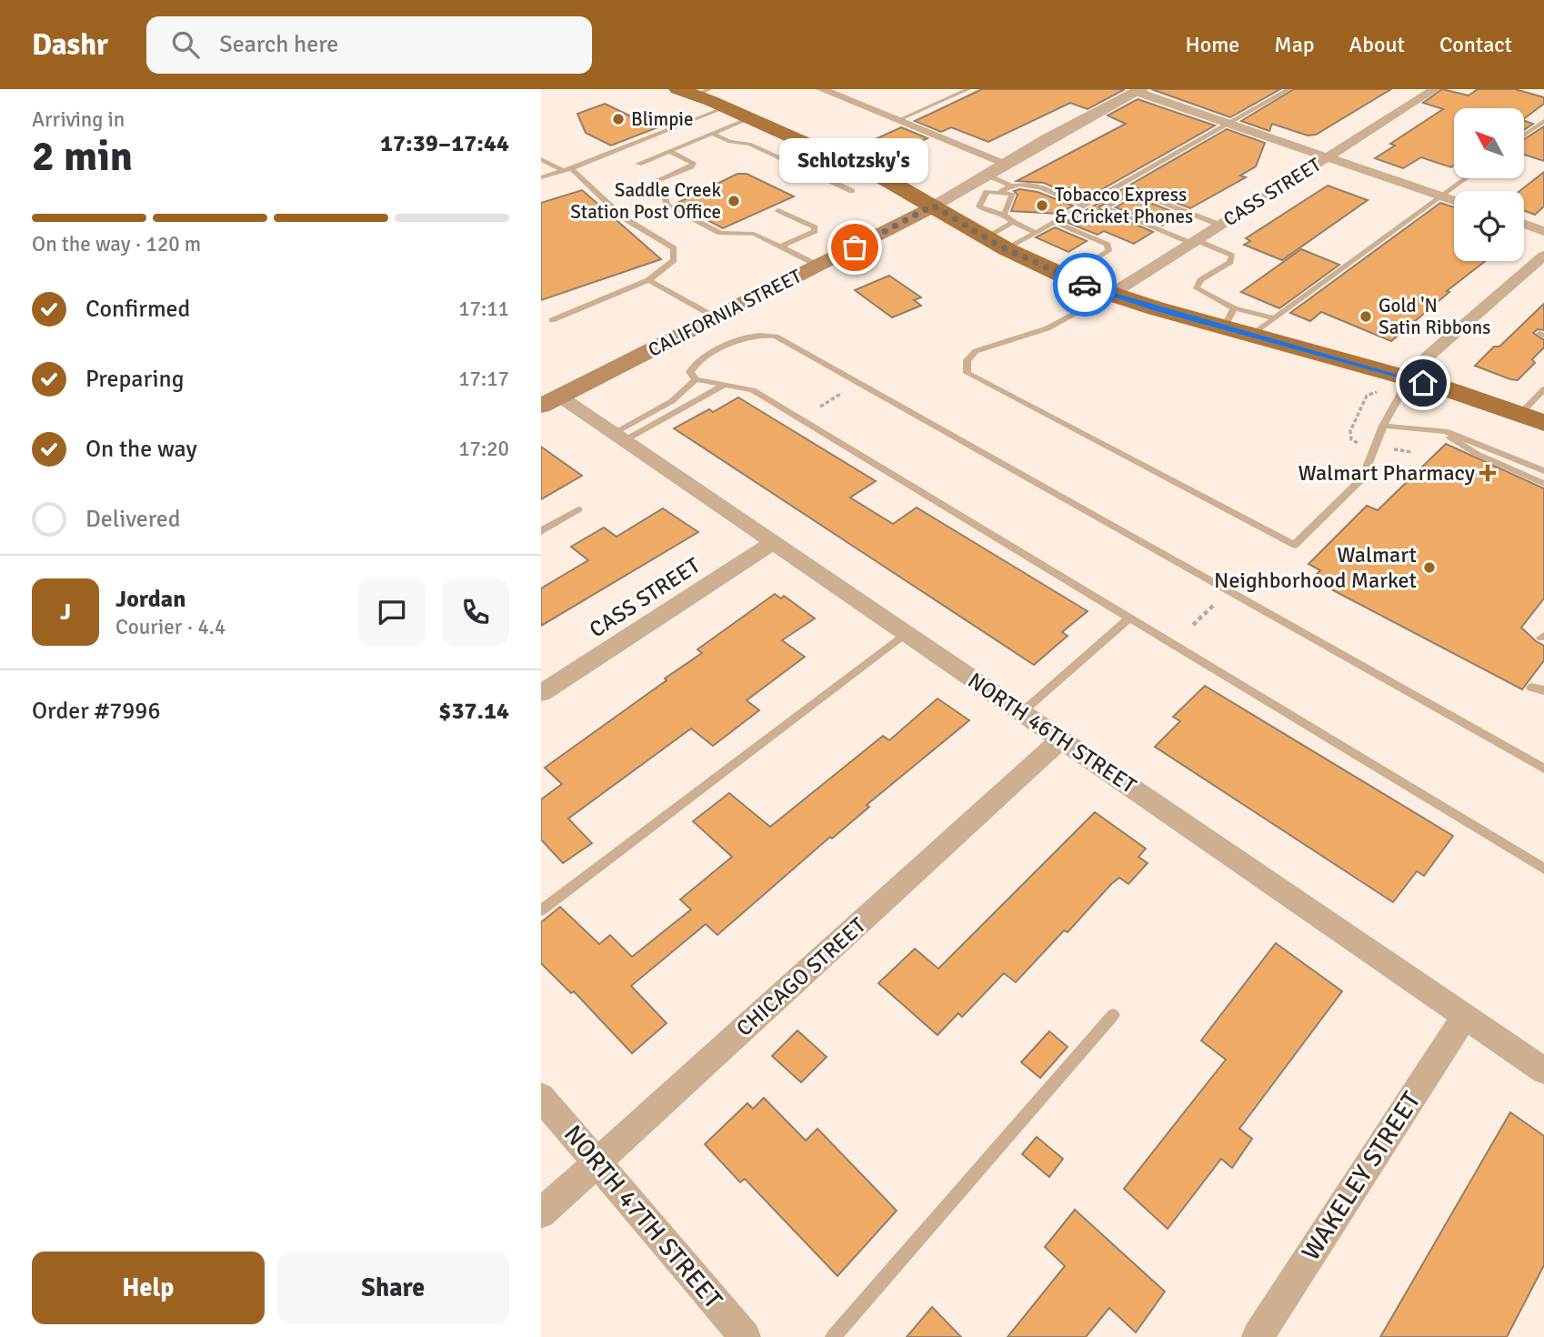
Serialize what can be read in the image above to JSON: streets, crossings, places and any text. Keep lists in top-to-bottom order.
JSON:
{
  "streets": {
    "main road": ["CALIFORNIA STREET"],
    "street": [
      "CASS STREET",
      "NORTH 46TH STREET",
      "CHICAGO STREET",
      "WAKELEY STREET",
      "NORTH 47TH STREET"
    ]
  },
  "crossings": [
    ["CASS STREET", "NORTH 46TH STREET"],
    ["CALIFORNIA STREET", "NORTH 46TH STREET"],
    ["NORTH 46TH STREET", "CHICAGO STREET"],
    ["NORTH 46TH STREET", "WAKELEY STREET"],
    ["CHICAGO STREET", "NORTH 47TH STREET"]
  ],
  "places": {
    "other": [
      "Blimpie",
      "Saddle Creek Station Post Office",
      "Tobacco Express & Cricket Phones",
      "Schlotzsky's",
      "Gold 'N Satin Ribbons",
      "Walmart Neighborhood Market"
    ],
    "health": ["Walmart Pharmacy"]
  },
  "north": "top left",
  "page": {
    "header": "Dashr",
    "search": "Search here",
    "nav": [
      "Home",
      "Map",
      "About",
      "Contact"
    ],
    "heading": ["2 min", "Arriving in", "17:39–17:44"],
    "panel": [
      "Jordan",
      "Courier · 4.4",
      "Order #7996",
      "$37.14"
    ],
    "bubble": "Schlotzsky's",
    "bar": "On the way · 120 m",
    "list": [
      ["Confirmed", "17:11"],
      ["Preparing", "17:17"],
      ["On the way", "17:20"],
      "Delivered"
    ],
    "round": "J",
    "buttons": ["Help", "Share"]
  }
}
